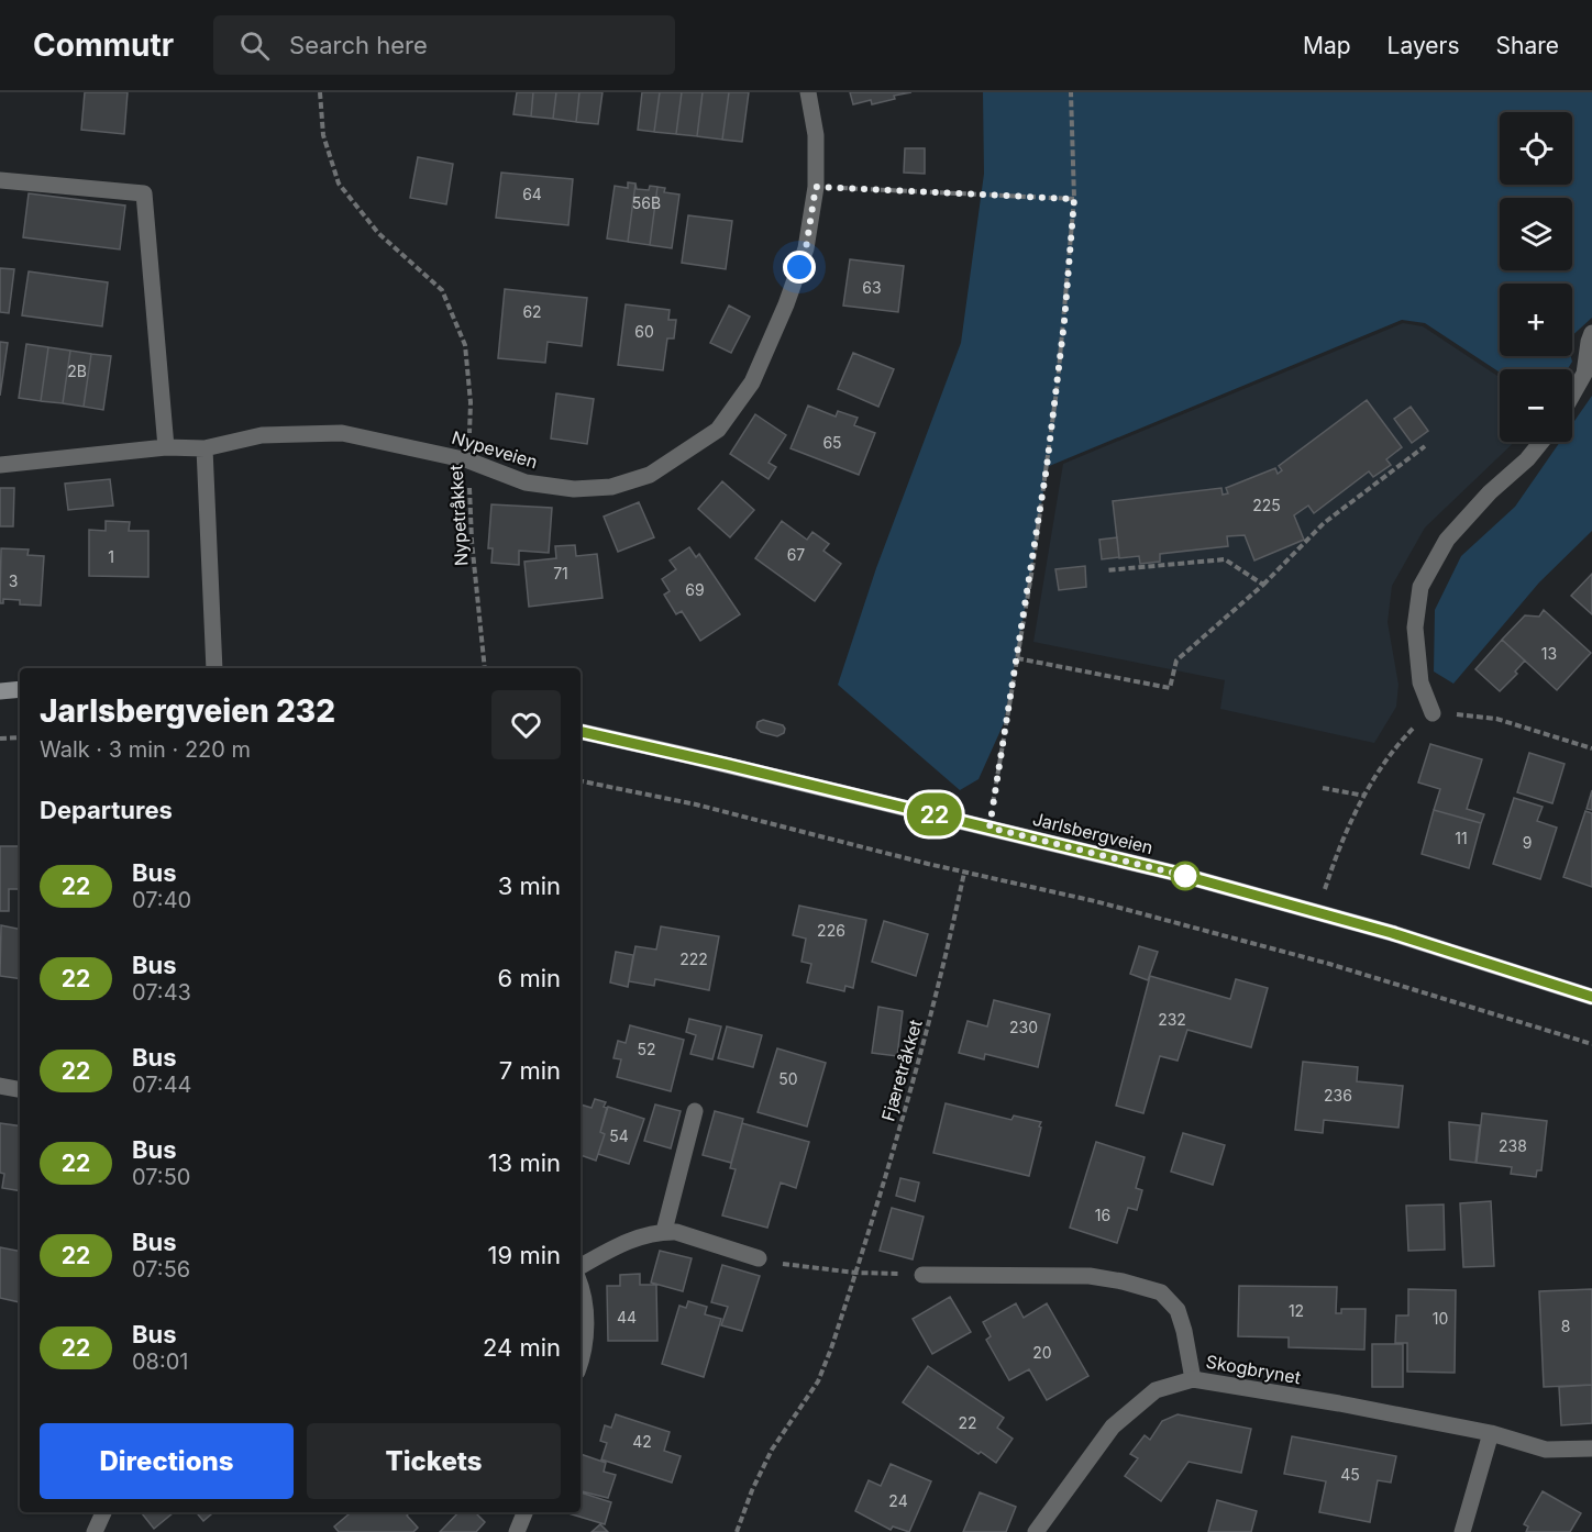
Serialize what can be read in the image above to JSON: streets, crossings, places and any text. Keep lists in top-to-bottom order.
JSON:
{
  "streets": {
    "main road": ["Jarlsbergveien"],
    "street": ["Nypeveien", "Skogbrynet"],
    "path": ["Nypetråkket", "Fjæretråkket"]
  },
  "crossings": [
    ["Nypeveien", "Nypetråkket"]
  ],
  "lines": ["bus line 22"],
  "house_numbers": [
    "64",
    "56B",
    "63",
    "62",
    "60",
    "2B",
    "65",
    "225",
    "67",
    "1",
    "71",
    "3",
    "69",
    "13",
    "11",
    "9",
    "226",
    "222",
    "232",
    "230",
    "52",
    "50",
    "236",
    "54",
    "238",
    "16",
    "12",
    "44",
    "10",
    "8",
    "20",
    "22",
    "42",
    "45",
    "24"
  ],
  "page": {
    "header": "Commutr",
    "search": "Search here",
    "nav": ["Map", "Layers", "Share"],
    "on_map": "22",
    "map_buttons": ["+", "−"],
    "heading": [
      ["Jarlsbergveien 232", "Walk · 3 min · 220 m"],
      "Departures"
    ],
    "list": [
      {
        "mark": "22",
        "name": "Bus",
        "note": "07:40",
        "value": "3 min"
      },
      {
        "mark": "22",
        "name": "Bus",
        "note": "07:43",
        "value": "6 min"
      },
      {
        "mark": "22",
        "name": "Bus",
        "note": "07:44",
        "value": "7 min"
      },
      {
        "mark": "22",
        "name": "Bus",
        "note": "07:50",
        "value": "13 min"
      },
      {
        "mark": "22",
        "name": "Bus",
        "note": "07:56",
        "value": "19 min"
      },
      {
        "mark": "22",
        "name": "Bus",
        "note": "08:01",
        "value": "24 min"
      }
    ],
    "buttons": ["Directions", "Tickets"]
  }
}
